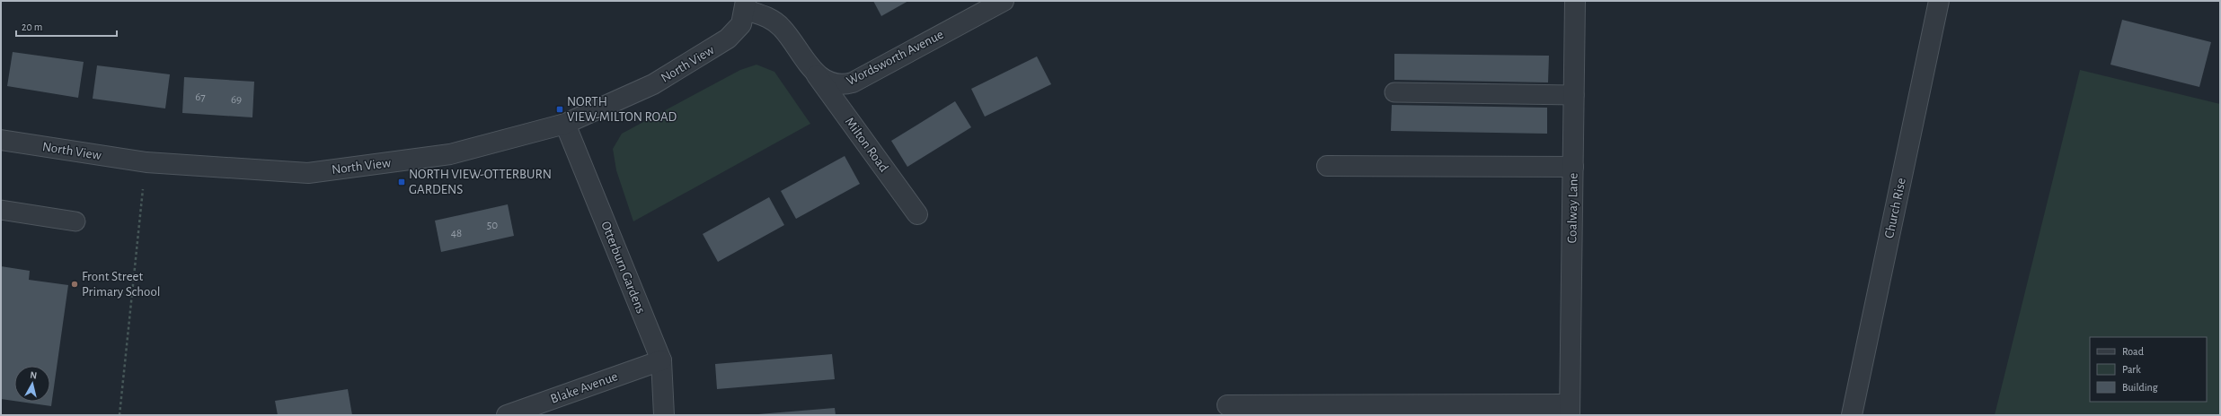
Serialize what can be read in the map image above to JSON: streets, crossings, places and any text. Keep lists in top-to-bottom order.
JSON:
{
  "streets": {
    "street": [
      "Wordsworth Avenue",
      "North View",
      "Milton Road",
      "Coalway Lane",
      "Church Rise",
      "Otterburn Gardens",
      "Blake Avenue"
    ]
  },
  "crossings": [
    ["Wordsworth Avenue", "North View"],
    ["Wordsworth Avenue", "Milton Road"],
    ["North View", "Otterburn Gardens"],
    ["Otterburn Gardens", "Blake Avenue"]
  ],
  "places": {
    "transit": ["NORTH VIEW-MILTON ROAD", "NORTH VIEW-OTTERBURN GARDENS"],
    "other": ["Front Street Primary School"]
  },
  "house_numbers": [
    "67",
    "69",
    "50",
    "48"
  ],
  "legend": ["Road", "Park", "Building"],
  "scale_bar": "20 m",
  "north": "top"
}
